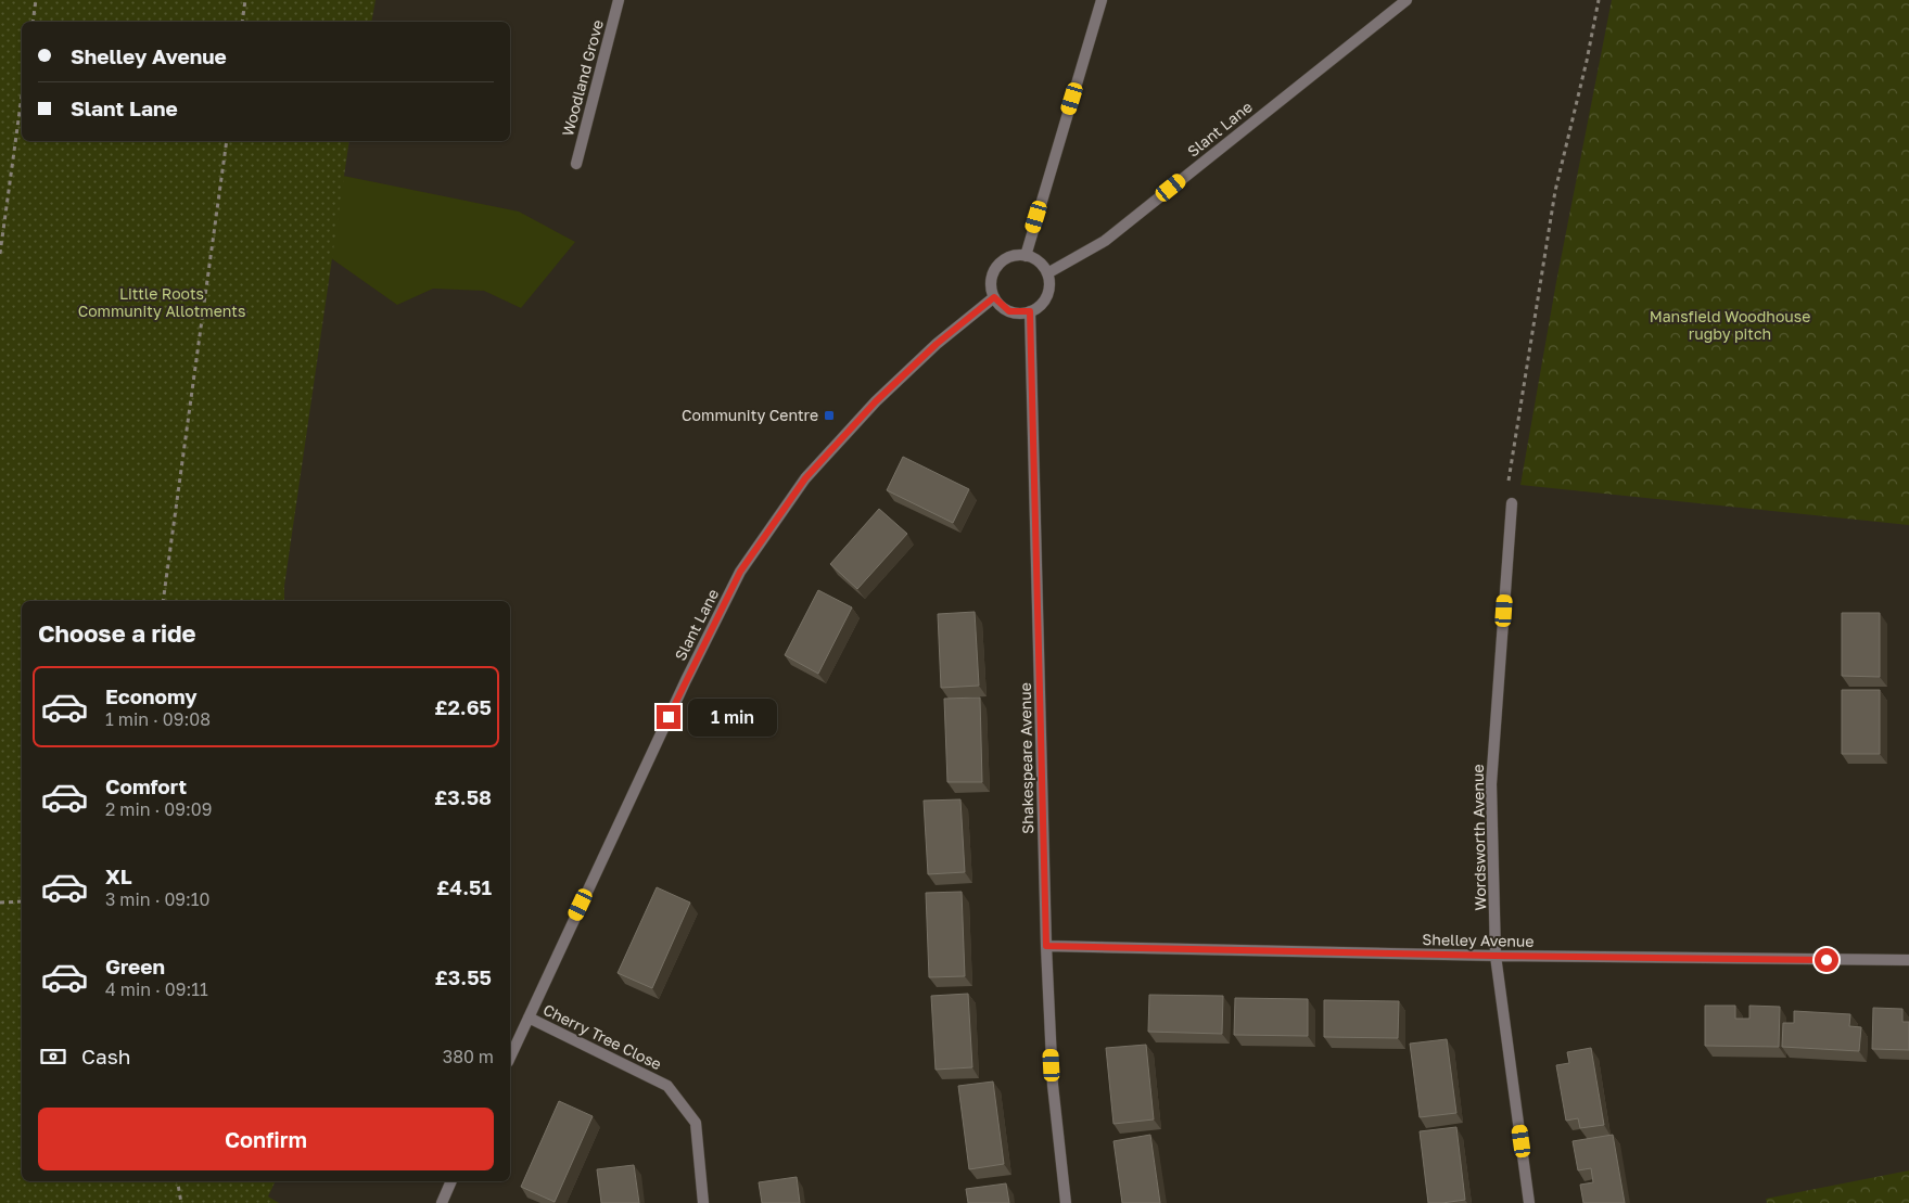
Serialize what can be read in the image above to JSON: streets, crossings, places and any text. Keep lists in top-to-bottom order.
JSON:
{
  "streets": {
    "street": [
      "Woodland Grove",
      "Slant Lane",
      "Shakespeare Avenue",
      "Wordsworth Avenue",
      "Shelley Avenue",
      "Cherry Tree Close"
    ]
  },
  "crossings": [
    ["Slant Lane", "Shakespeare Avenue"],
    ["Slant Lane", "Cherry Tree Close"],
    ["Shakespeare Avenue", "Shelley Avenue"],
    ["Wordsworth Avenue", "Shelley Avenue"]
  ],
  "parks": ["Little Roots Community Allotments", "Mansfield Woodhouse rugby pitch"],
  "places": {
    "transit": ["Community Centre"]
  },
  "page": {
    "banner": ["Shelley Avenue", "Slant Lane"],
    "heading": "Choose a ride",
    "list": [
      {
        "name": "Economy",
        "note": "1 min · 09:08",
        "value": "£2.65"
      },
      {
        "name": "Comfort",
        "note": "2 min · 09:09",
        "value": "£3.58"
      },
      {
        "name": "XL",
        "note": "3 min · 09:10",
        "value": "£4.51"
      },
      {
        "name": "Green",
        "note": "4 min · 09:11",
        "value": "£3.55"
      }
    ],
    "bubble": "1 min",
    "pay": ["Cash", "380 m"],
    "buttons": "Confirm"
  }
}
